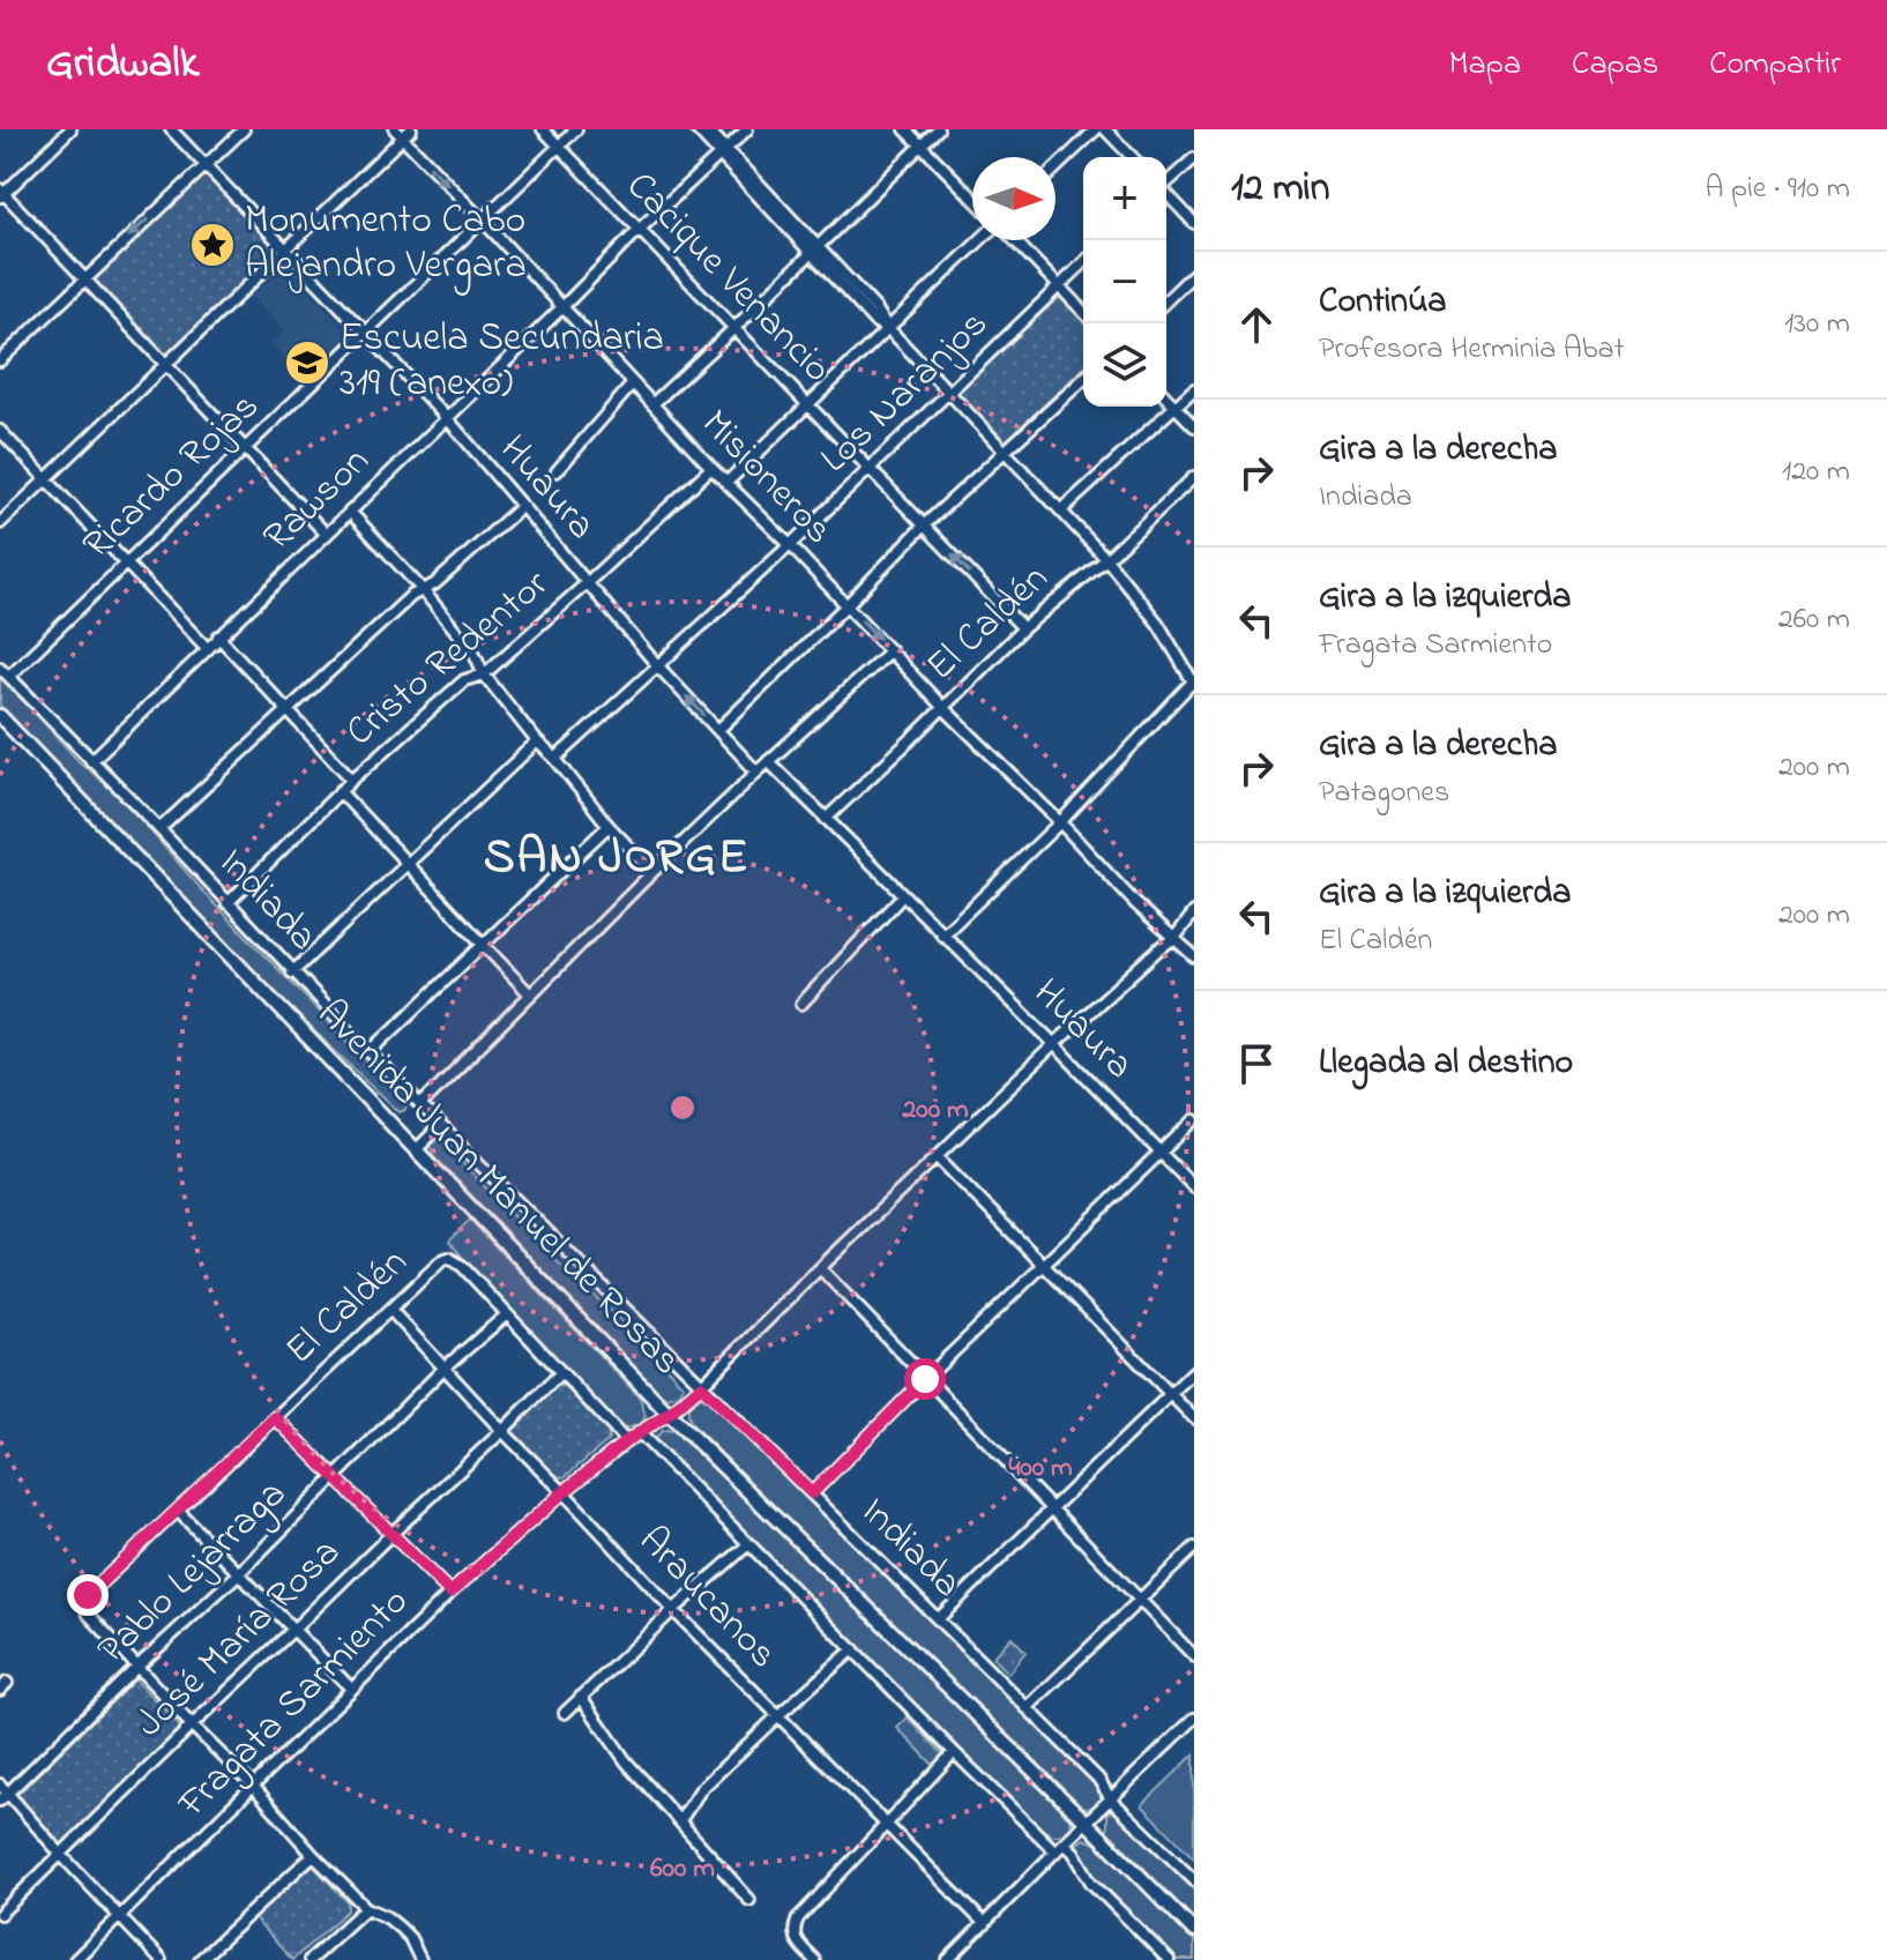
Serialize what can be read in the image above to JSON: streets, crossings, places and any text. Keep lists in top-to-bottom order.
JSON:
{
  "streets": {
    "main road": ["Avenida Juan Manuel de Rosas"],
    "street": [
      "Cacique Venancio",
      "Los Naranjos",
      "Ricardo Rojas",
      "Misioneros",
      "Huaura",
      "Rawson",
      "El Caldén",
      "Cristo Redentor",
      "Indiada",
      "Pablo Lejarraga",
      "Araucanos",
      "José María Rosa",
      "Fragata Sarmiento"
    ]
  },
  "crossings": [
    ["Cacique Venancio", "Los Naranjos"],
    ["Cacique Venancio", "Ricardo Rojas"],
    ["Cacique Venancio", "Rawson"],
    ["Cacique Venancio", "El Caldén"],
    ["Los Naranjos", "Misioneros"],
    ["Los Naranjos", "Huaura"],
    ["Ricardo Rojas", "Misioneros"],
    ["Ricardo Rojas", "Huaura"],
    ["Ricardo Rojas", "Indiada"],
    ["Misioneros", "Rawson"],
    ["Misioneros", "El Caldén"],
    ["Misioneros", "Cristo Redentor"],
    ["Misioneros", "Fragata Sarmiento"],
    ["Huaura", "Rawson"],
    ["Huaura", "El Caldén"],
    ["Huaura", "Cristo Redentor"],
    ["Huaura", "Fragata Sarmiento"],
    ["Rawson", "Indiada"],
    ["El Caldén", "Pablo Lejarraga"],
    ["El Caldén", "Araucanos"],
    ["Cristo Redentor", "Indiada"],
    ["Indiada", "Fragata Sarmiento"],
    ["Avenida Juan Manuel de Rosas", "Fragata Sarmiento"],
    ["Pablo Lejarraga", "Araucanos"],
    ["Araucanos", "José María Rosa"],
    ["Araucanos", "Fragata Sarmiento"]
  ],
  "districts": ["SAN JORGE"],
  "places": {
    "place": ["Monumento Cabo Alejandro Vergara"],
    "school or university": ["Escuela Secundaria 319 (anexo)"]
  },
  "north": "right",
  "page": {
    "header": "Gridwalk",
    "nav": ["Mapa", "Capas", "Compartir"],
    "heading": ["12 min", "A pie · 910 m"],
    "map_buttons": ["+", "−"],
    "list": [
      ["Continúa", "Profesora Herminia Abat", "130 m"],
      ["Gira a la derecha", "Indiada", "120 m"],
      ["Gira a la izquierda", "Fragata Sarmiento", "260 m"],
      ["Gira a la derecha", "Patagones", "200 m"],
      ["Gira a la izquierda", "El Caldén", "200 m"],
      "Llegada al destino"
    ]
  },
  "rings": ["200 m", "400 m", "600 m"]
}
